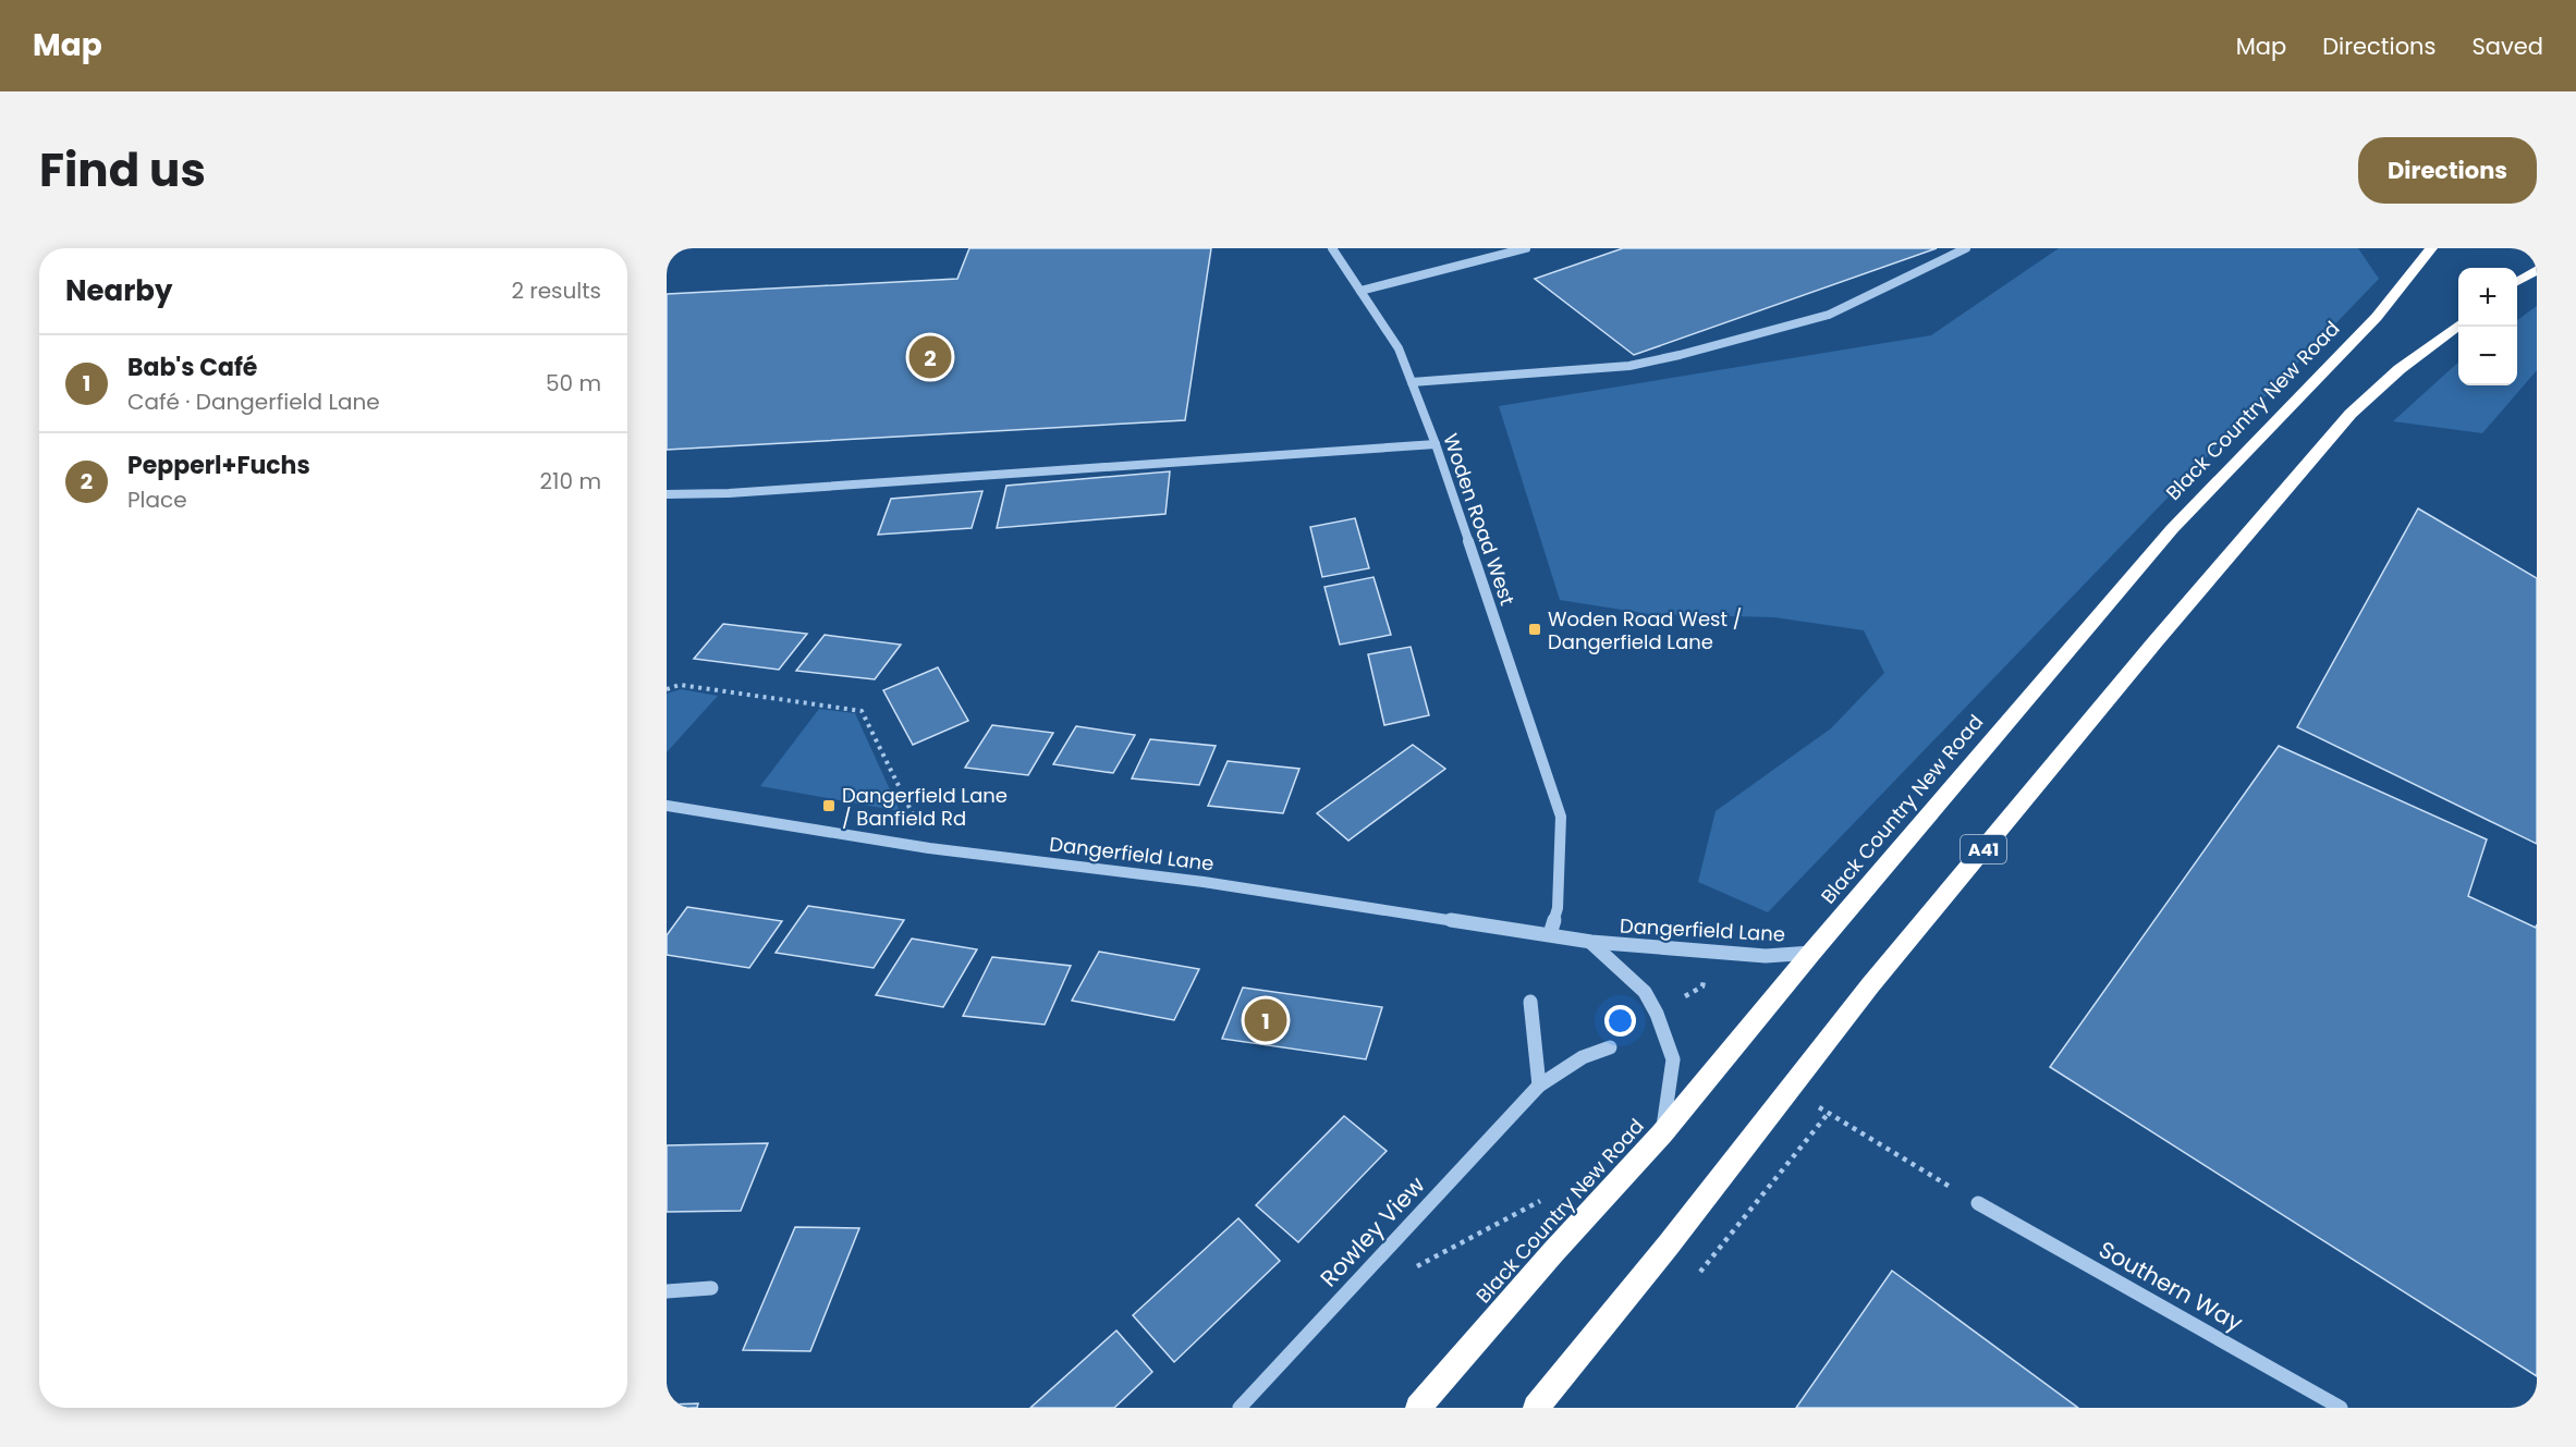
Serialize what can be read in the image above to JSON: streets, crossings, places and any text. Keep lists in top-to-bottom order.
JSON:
{
  "streets": {
    "highway": ["Black Country New Road", "A41"],
    "street": [
      "Woden Road West",
      "Dangerfield Lane",
      "Rowley View",
      "Southern Way"
    ]
  },
  "crossings": [
    ["Black Country New Road", "Dangerfield Lane"],
    ["Woden Road West", "Dangerfield Lane"]
  ],
  "places": {
    "transit": ["Woden Road West / Dangerfield Lane", "Dangerfield Lane / Banfield Rd"]
  },
  "page": {
    "header": "Map",
    "nav": ["Map", "Directions", "Saved"],
    "title": "Find us",
    "buttons": "Directions",
    "heading": ["Nearby", "2 results"],
    "map_buttons": ["+", "−"],
    "list": [
      {
        "mark": "1",
        "name": "Bab's Café",
        "note": "Café · Dangerfield Lane",
        "value": "50 m"
      },
      {
        "mark": "2",
        "name": "Pepperl+Fuchs",
        "note": "Place",
        "value": "210 m"
      }
    ],
    "pins": ["2", "1"]
  }
}
